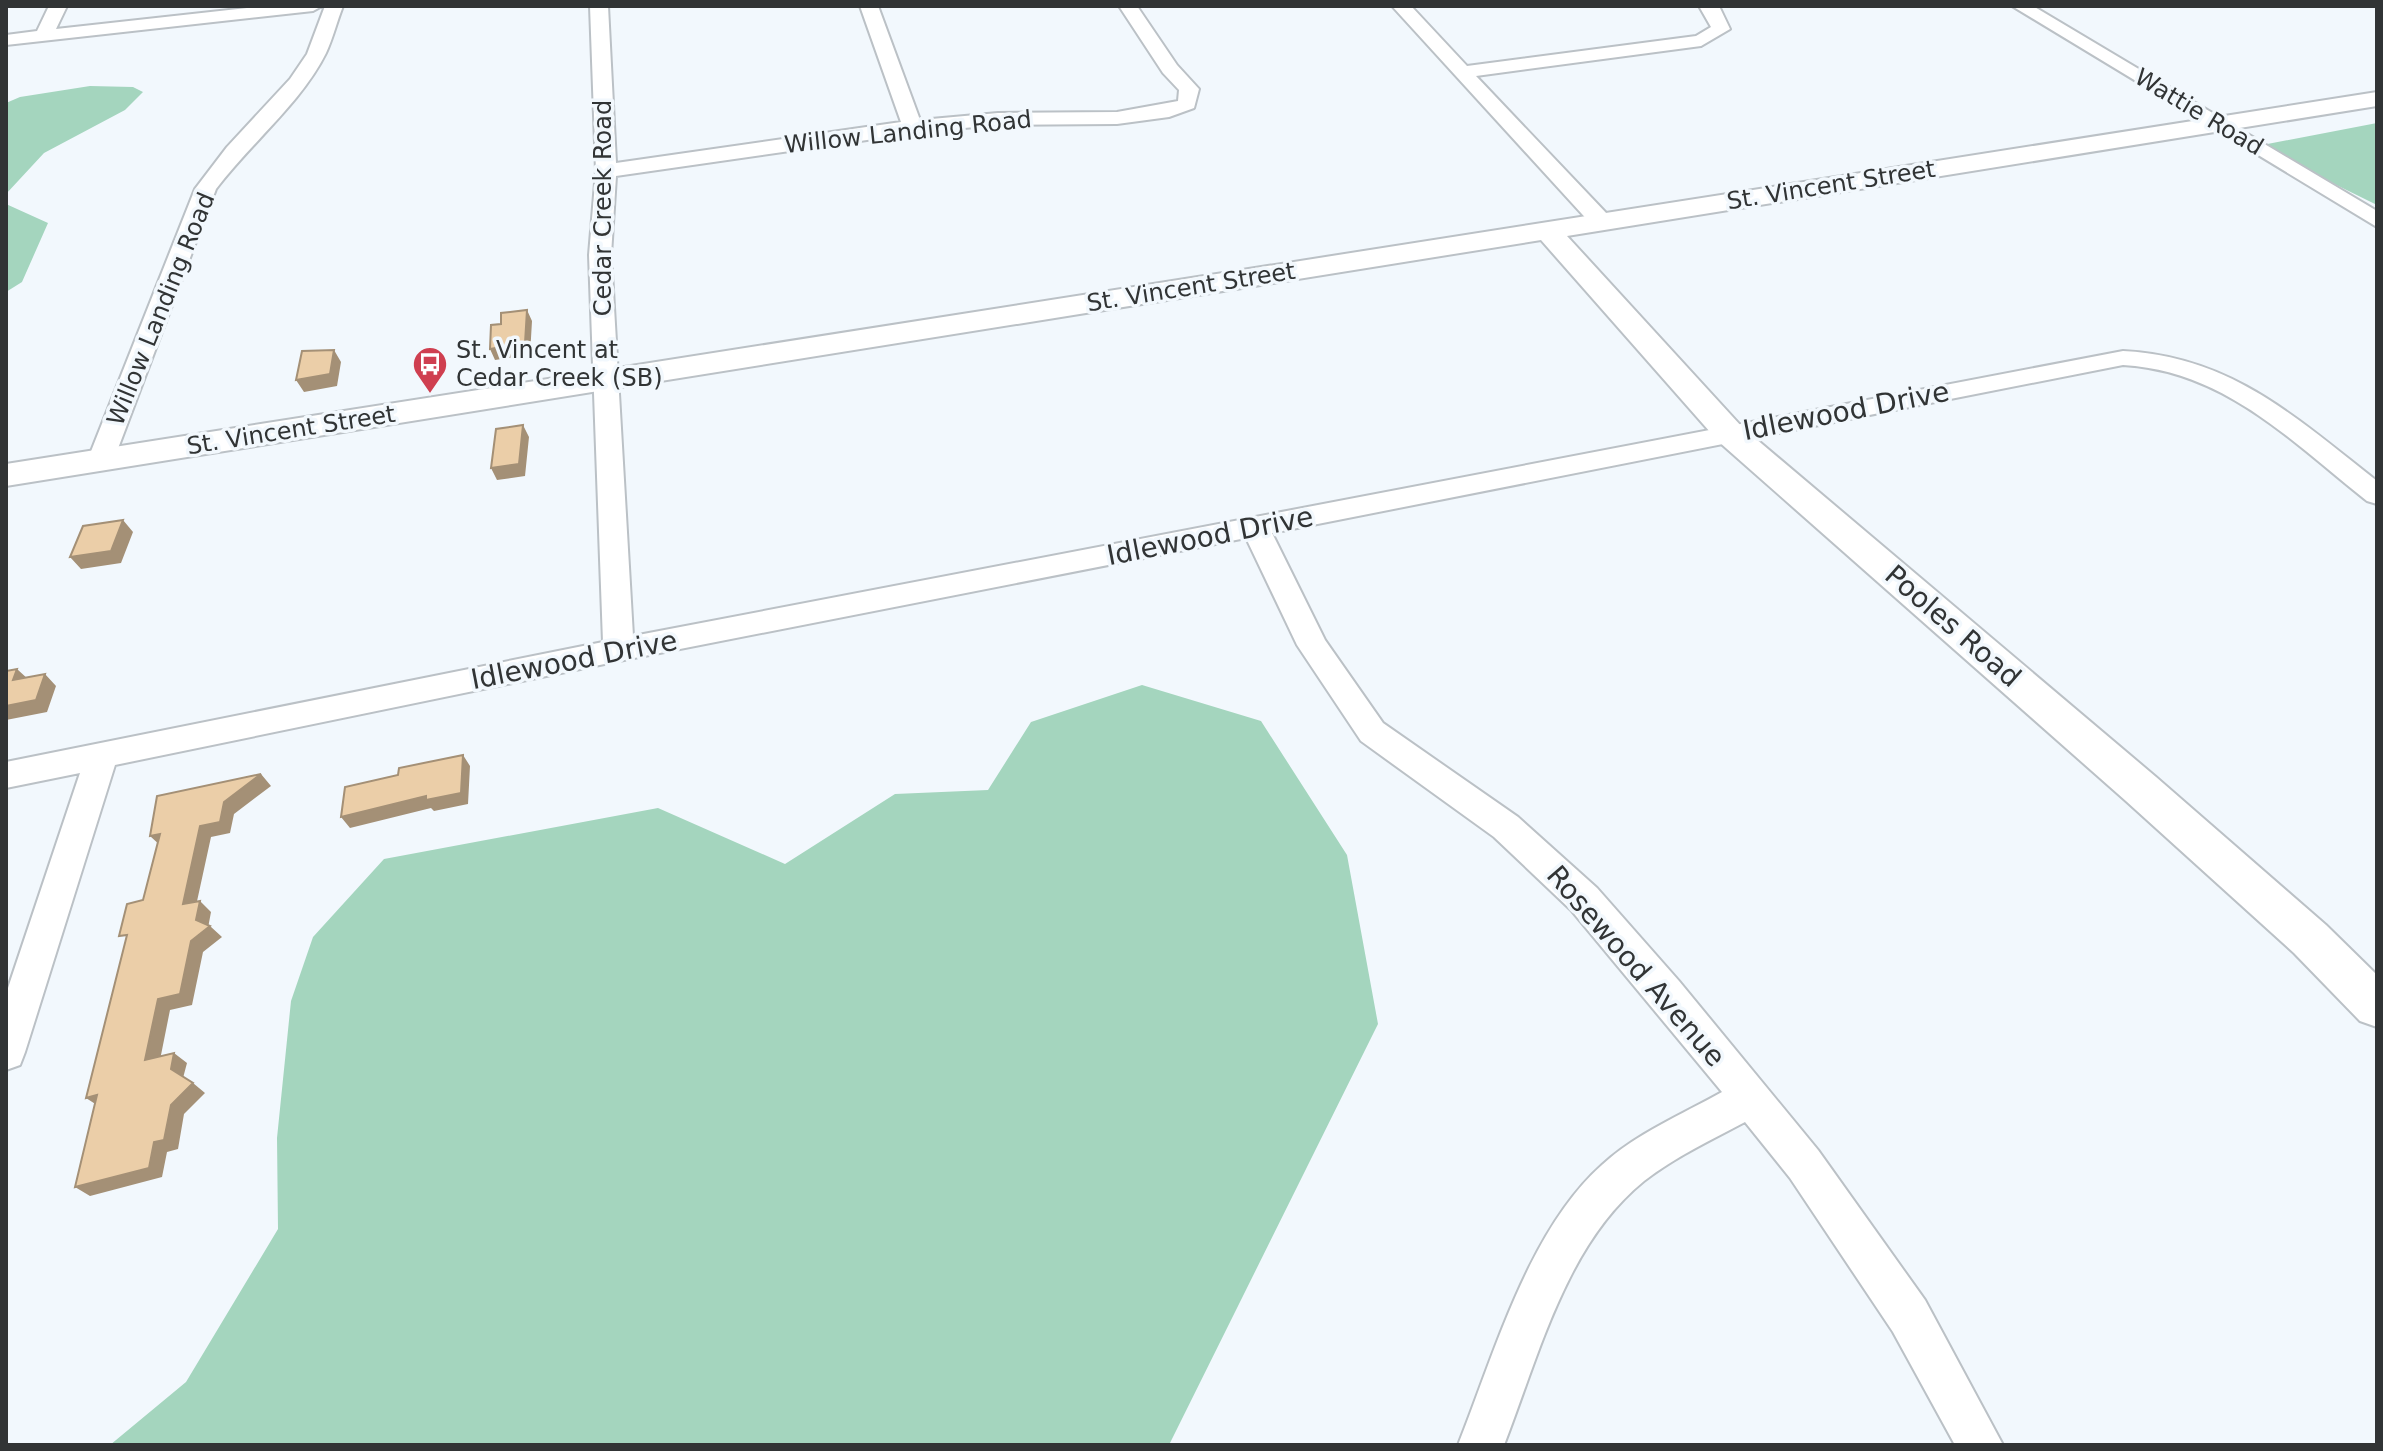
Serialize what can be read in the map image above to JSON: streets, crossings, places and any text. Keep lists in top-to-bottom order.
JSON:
{
  "streets": {
    "street": [
      "Wattie Road",
      "Willow Landing Road",
      "St. Vincent Street",
      "Cedar Creek Road",
      "Idlewood Drive",
      "Pooles Road",
      "Rosewood Avenue"
    ]
  },
  "crossings": [
    ["Wattie Road", "St. Vincent Street"],
    ["Willow Landing Road", "St. Vincent Street"],
    ["Willow Landing Road", "Cedar Creek Road"],
    ["St. Vincent Street", "Cedar Creek Road"],
    ["St. Vincent Street", "Pooles Road"],
    ["Cedar Creek Road", "Idlewood Drive"],
    ["Idlewood Drive", "Pooles Road"],
    ["Idlewood Drive", "Rosewood Avenue"]
  ],
  "places": {
    "bus stop": ["St. Vincent at Cedar Creek (SB)"]
  }
}
